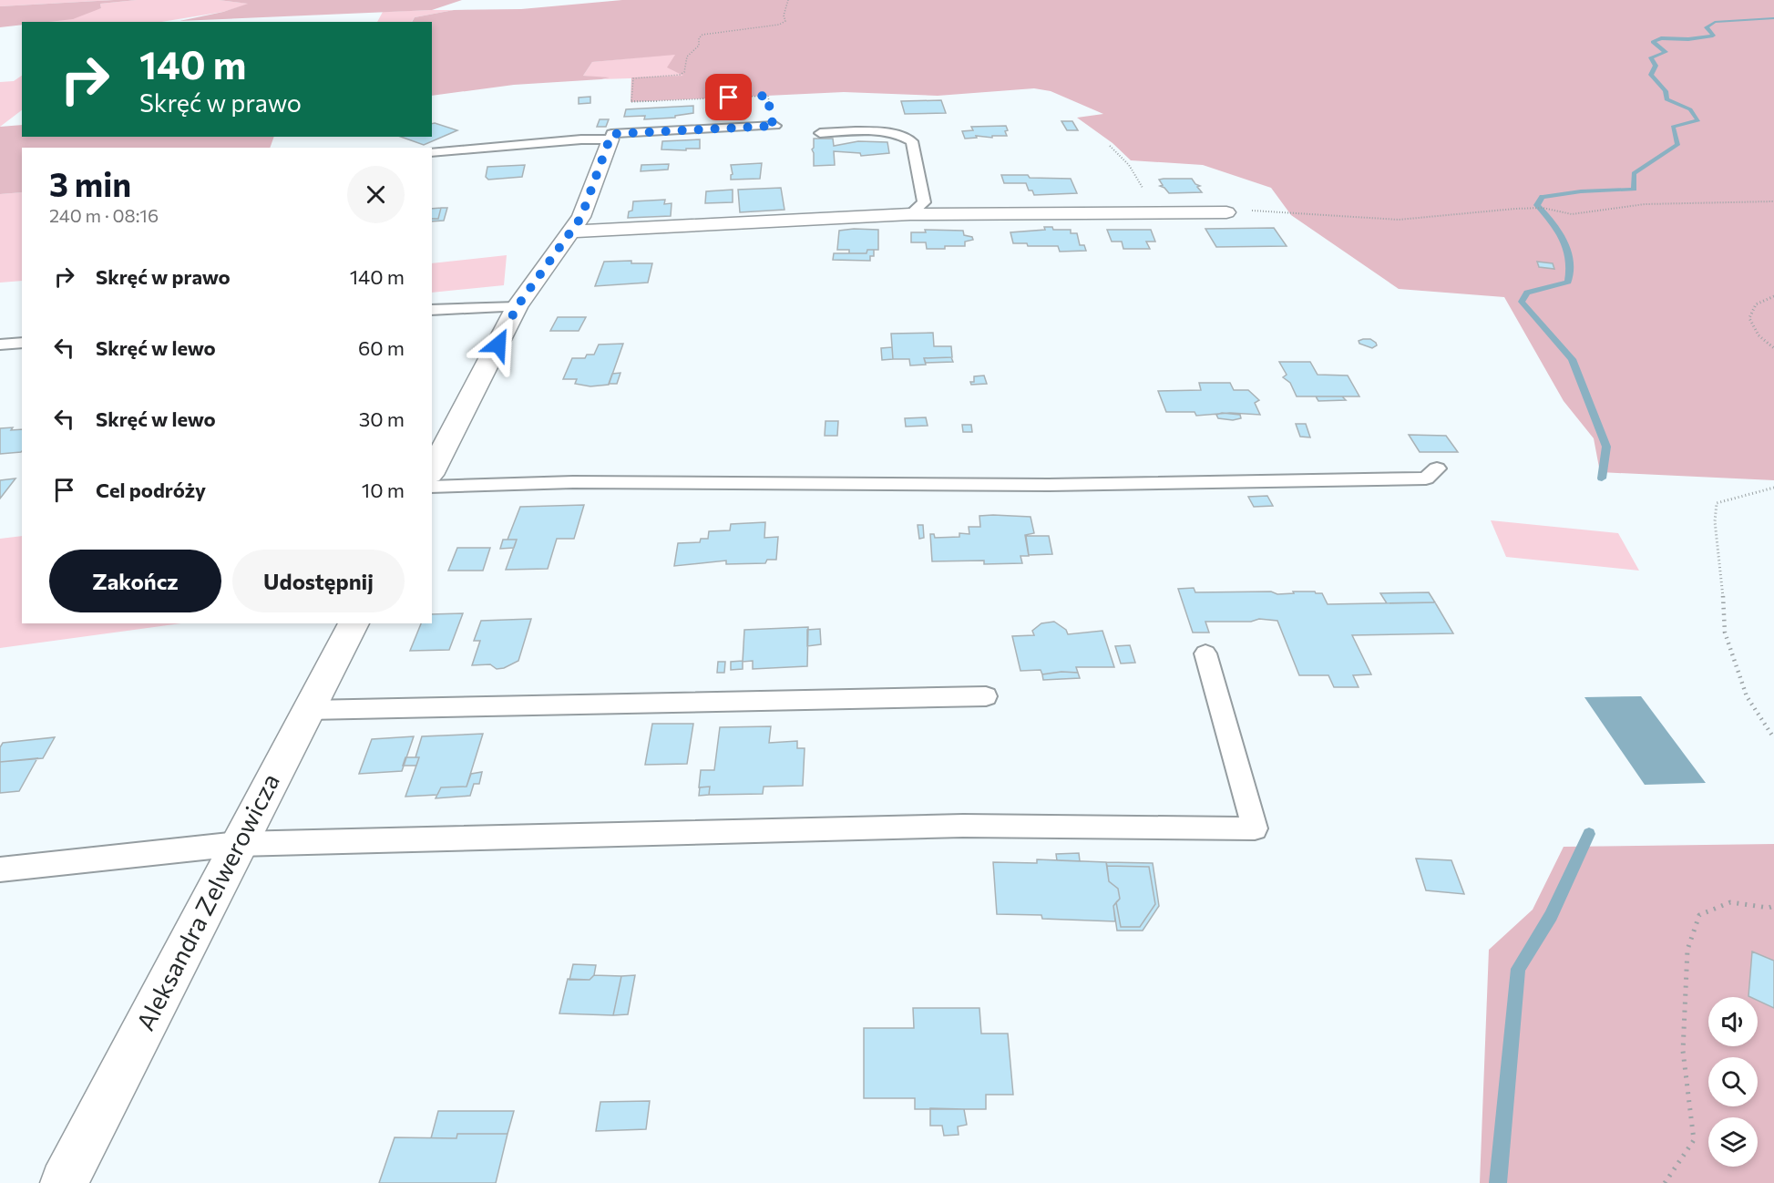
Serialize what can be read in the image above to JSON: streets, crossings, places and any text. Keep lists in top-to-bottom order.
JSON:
{
  "streets": {
    "street": ["Aleksandra Zelwerowicza"]
  },
  "page": {
    "turn": ["140 m", "Skręć w prawo"],
    "heading": ["3 min", "240 m · 08:16"],
    "list": [
      {
        "name": "Skręć w prawo",
        "value": "140 m"
      },
      {
        "name": "Skręć w lewo",
        "value": "60 m"
      },
      {
        "name": "Skręć w lewo",
        "value": "30 m"
      },
      {
        "name": "Cel podróży",
        "value": "10 m"
      }
    ],
    "buttons": ["Zakończ", "Udostępnij"]
  }
}
